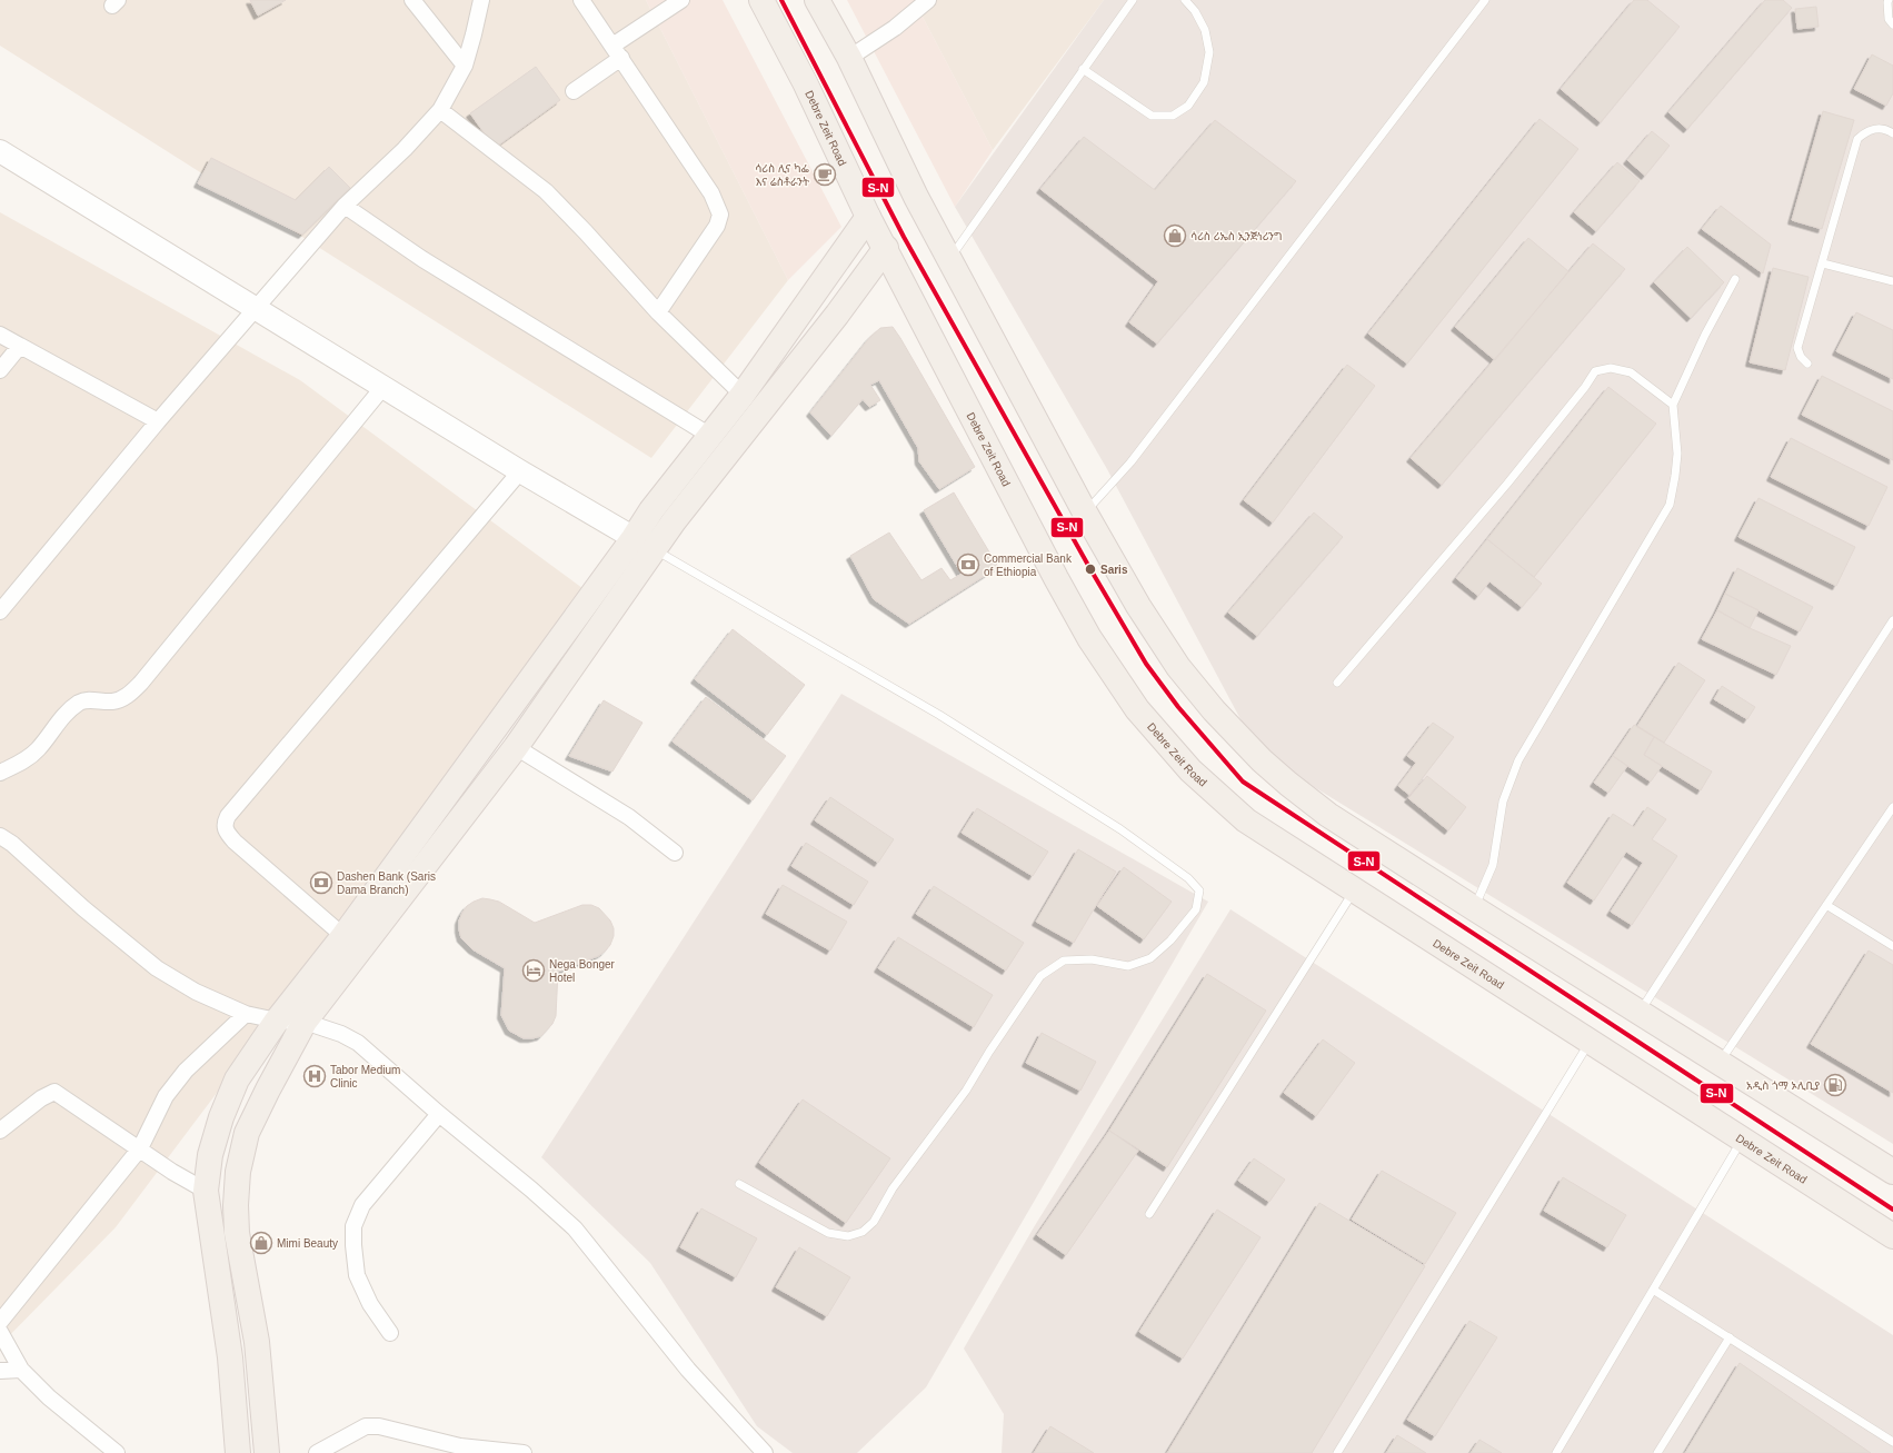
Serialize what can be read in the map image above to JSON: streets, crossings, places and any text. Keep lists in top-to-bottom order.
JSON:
{
  "streets": {
    "main road": ["Debre Zeit Road"]
  },
  "places": {
    "cafe": ["ሳሪስ ሊና ካፌ እና ሬስቶራንት"],
    "shop": ["ሳሪስ ሪኤስ ኢንጅነሪንግ", "Mimi Beauty"],
    "bank": ["Commercial Bank of Ethiopia", "Dashen Bank (Saris Dama Branch)"],
    "other": ["Saris"],
    "hotel": ["Nega Bonger Hotel"],
    "hospital": ["Tabor Medium Clinic"],
    "fuel station": ["አዲስ ጎማ ኦሊቢያ"]
  },
  "lines": ["transit line S-N"]
}
